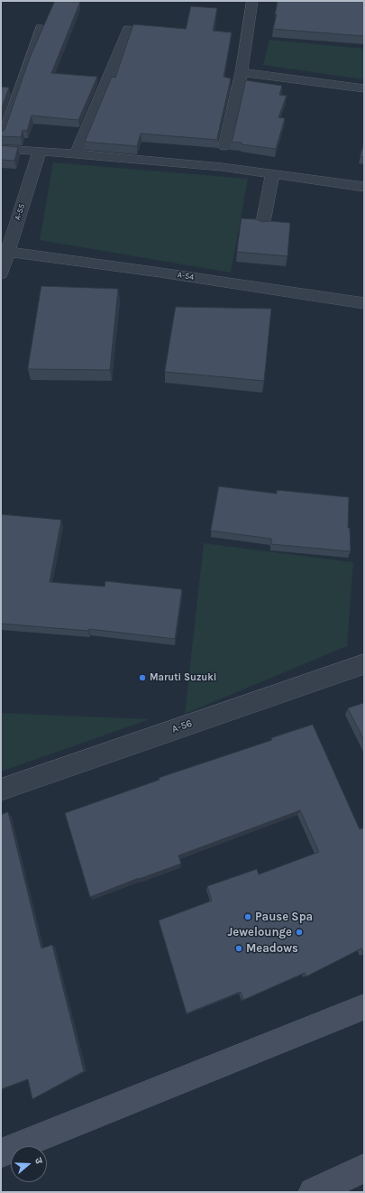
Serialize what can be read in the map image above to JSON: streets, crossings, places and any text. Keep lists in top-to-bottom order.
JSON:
{
  "streets": {
    "street": ["A-55", "A-54", "A-56"]
  },
  "crossings": [
    ["A-55", "A-54"]
  ],
  "places": [
    "Maruti Suzuki",
    "Pause Spa",
    "Jewelounge",
    "Meadows"
  ],
  "north": "right"
}
